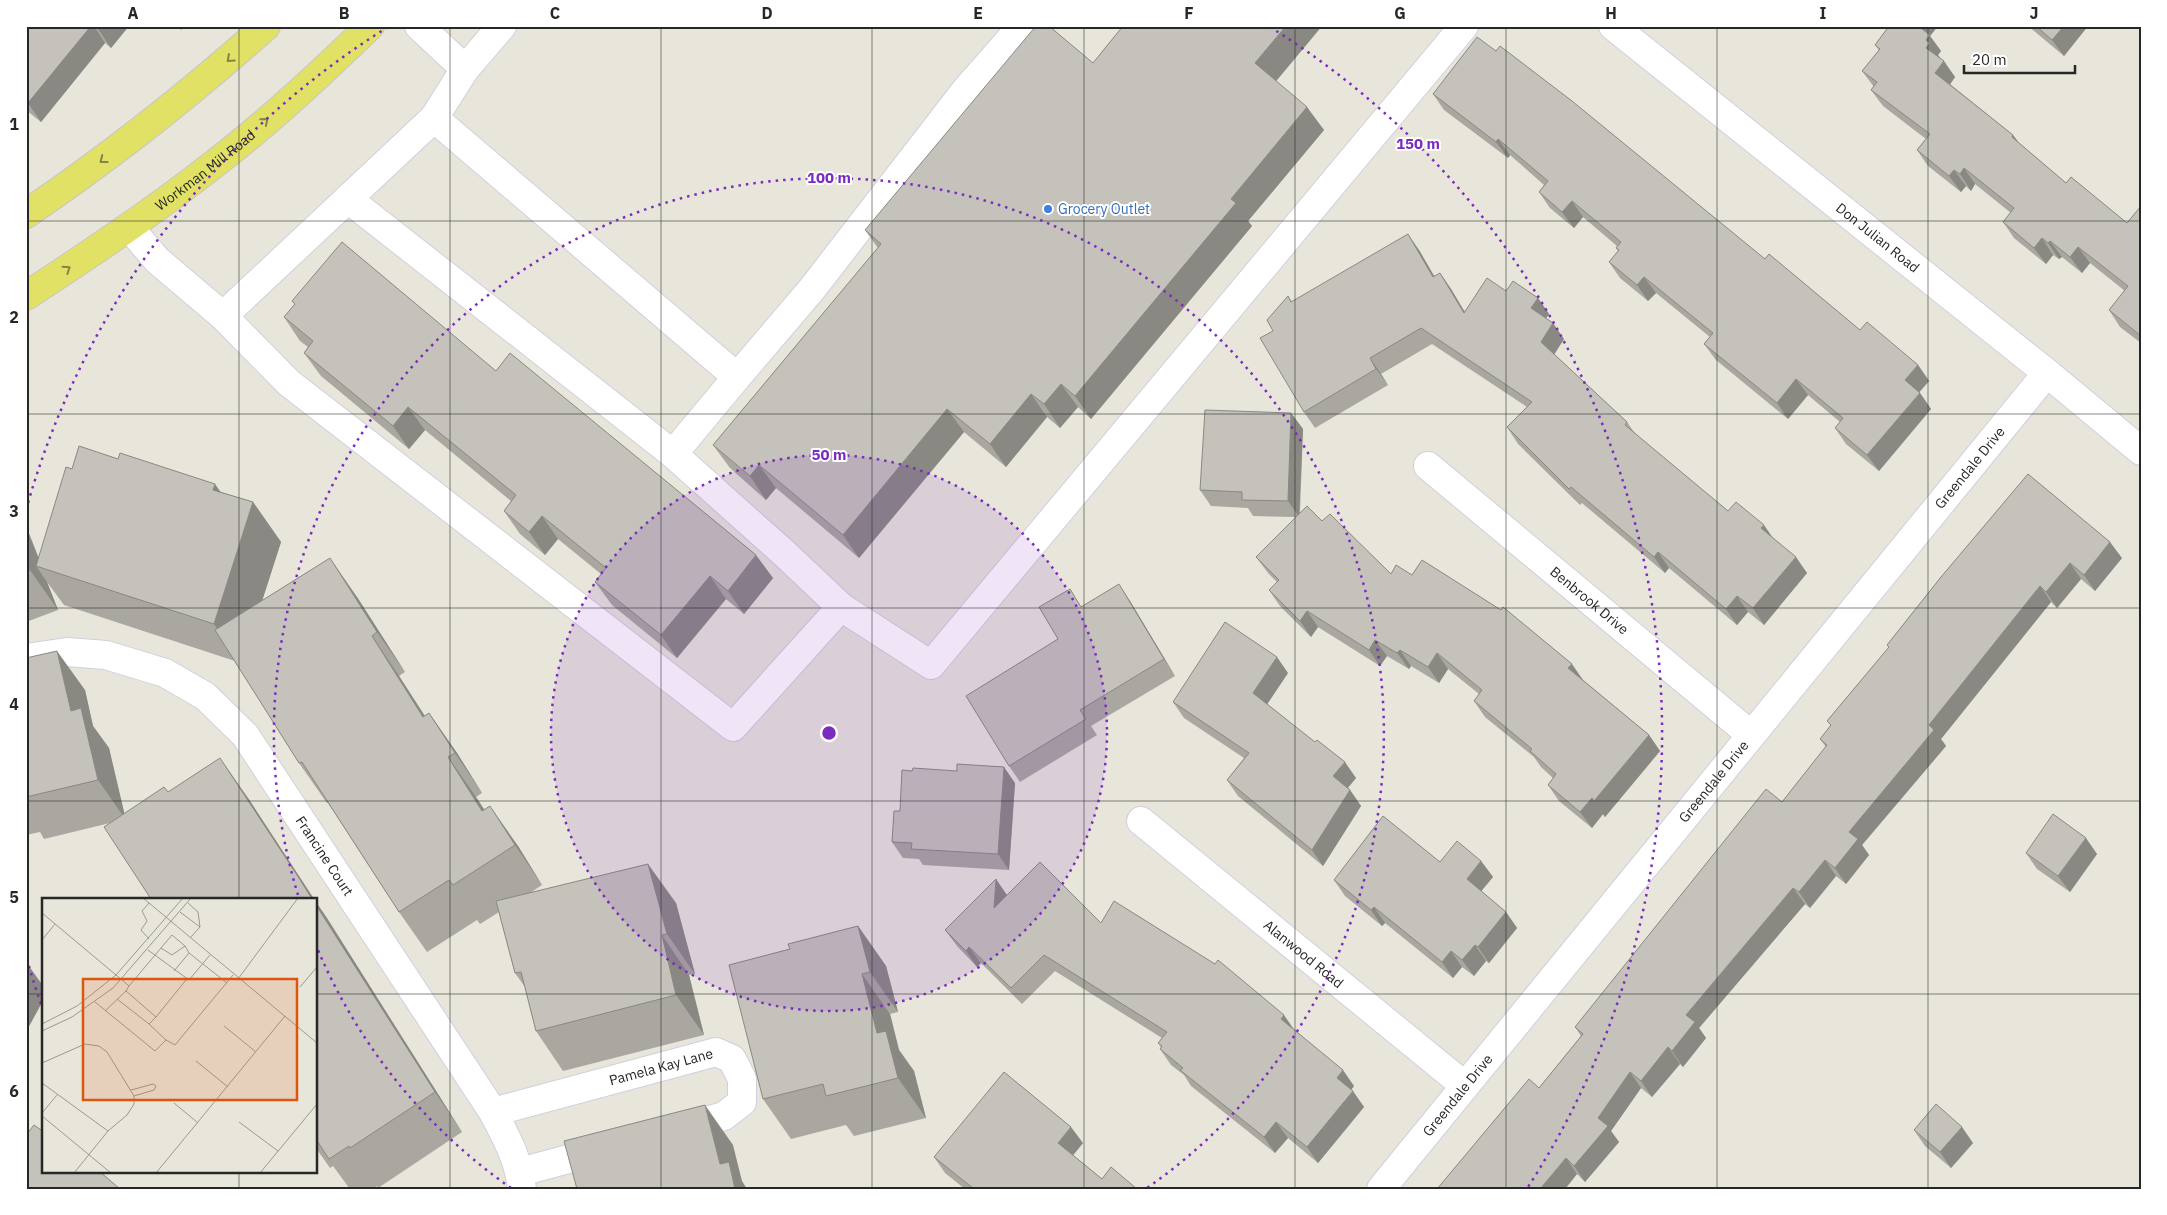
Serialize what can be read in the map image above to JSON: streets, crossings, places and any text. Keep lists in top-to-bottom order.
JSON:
{
  "streets": {
    "main road": ["Workman Mill Road"],
    "street": [
      "Don Julian Road",
      "Greendale Drive",
      "Benbrook Drive",
      "Francine Court",
      "Alanwood Road",
      "Pamela Kay Lane"
    ]
  },
  "crossings": [
    ["Don Julian Road", "Greendale Drive"],
    ["Greendale Drive", "Benbrook Drive"],
    ["Greendale Drive", "Alanwood Road"],
    ["Francine Court", "Pamela Kay Lane"]
  ],
  "places": ["Grocery Outlet"],
  "scale_bar": "20 m",
  "grid": {
    "columns": [
      "A",
      "B",
      "C",
      "D",
      "E",
      "F",
      "G",
      "H",
      "I",
      "J"
    ],
    "rows": [
      "1",
      "2",
      "3",
      "4",
      "5",
      "6"
    ]
  },
  "rings": ["150 m", "100 m", "50 m"]
}
